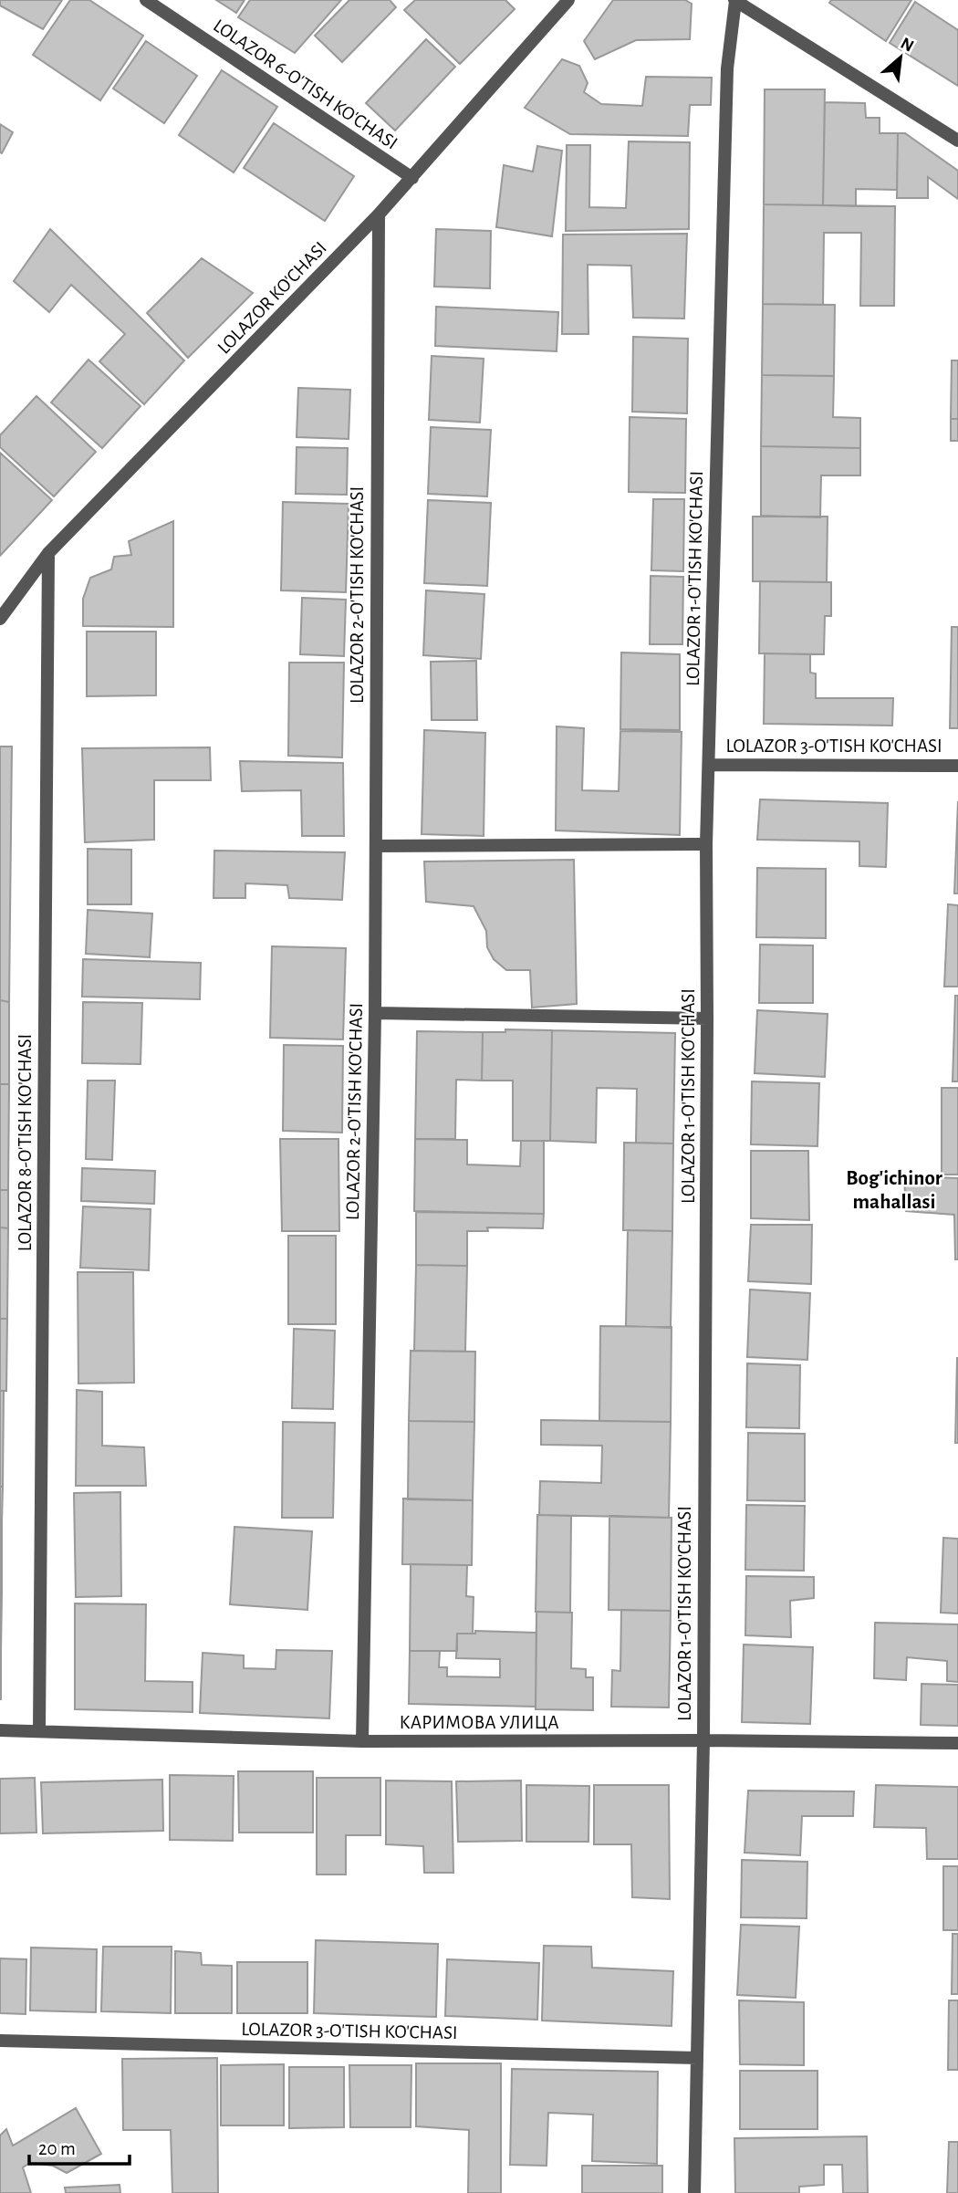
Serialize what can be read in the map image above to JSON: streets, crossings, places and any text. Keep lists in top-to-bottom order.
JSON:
{
  "streets": {
    "street": [
      "LOLAZOR 6-O'TISH KO'CHASI",
      "LOLAZOR KO'CHASI",
      "LOLAZOR 1-O'TISH KO'CHASI",
      "LOLAZOR 2-O'TISH KO'CHASI",
      "LOLAZOR 3-O'TISH KO'CHASI",
      "LOLAZOR 8-O'TISH KO'CHASI",
      "КАРИМОВА УЛИЦА"
    ]
  },
  "crossings": [
    ["LOLAZOR 6-O'TISH KO'CHASI", "LOLAZOR KO'CHASI"],
    ["LOLAZOR KO'CHASI", "LOLAZOR 2-O'TISH KO'CHASI"],
    ["LOLAZOR KO'CHASI", "LOLAZOR 8-O'TISH KO'CHASI"],
    ["LOLAZOR 1-O'TISH KO'CHASI", "LOLAZOR 3-O'TISH KO'CHASI"],
    ["LOLAZOR 1-O'TISH KO'CHASI", "КАРИМОВА УЛИЦА"],
    ["LOLAZOR 2-O'TISH KO'CHASI", "КАРИМОВА УЛИЦА"],
    ["LOLAZOR 8-O'TISH KO'CHASI", "КАРИМОВА УЛИЦА"]
  ],
  "districts": ["Bog'ichinor mahallasi"],
  "scale_bar": "20 m",
  "north": "top right"
}
